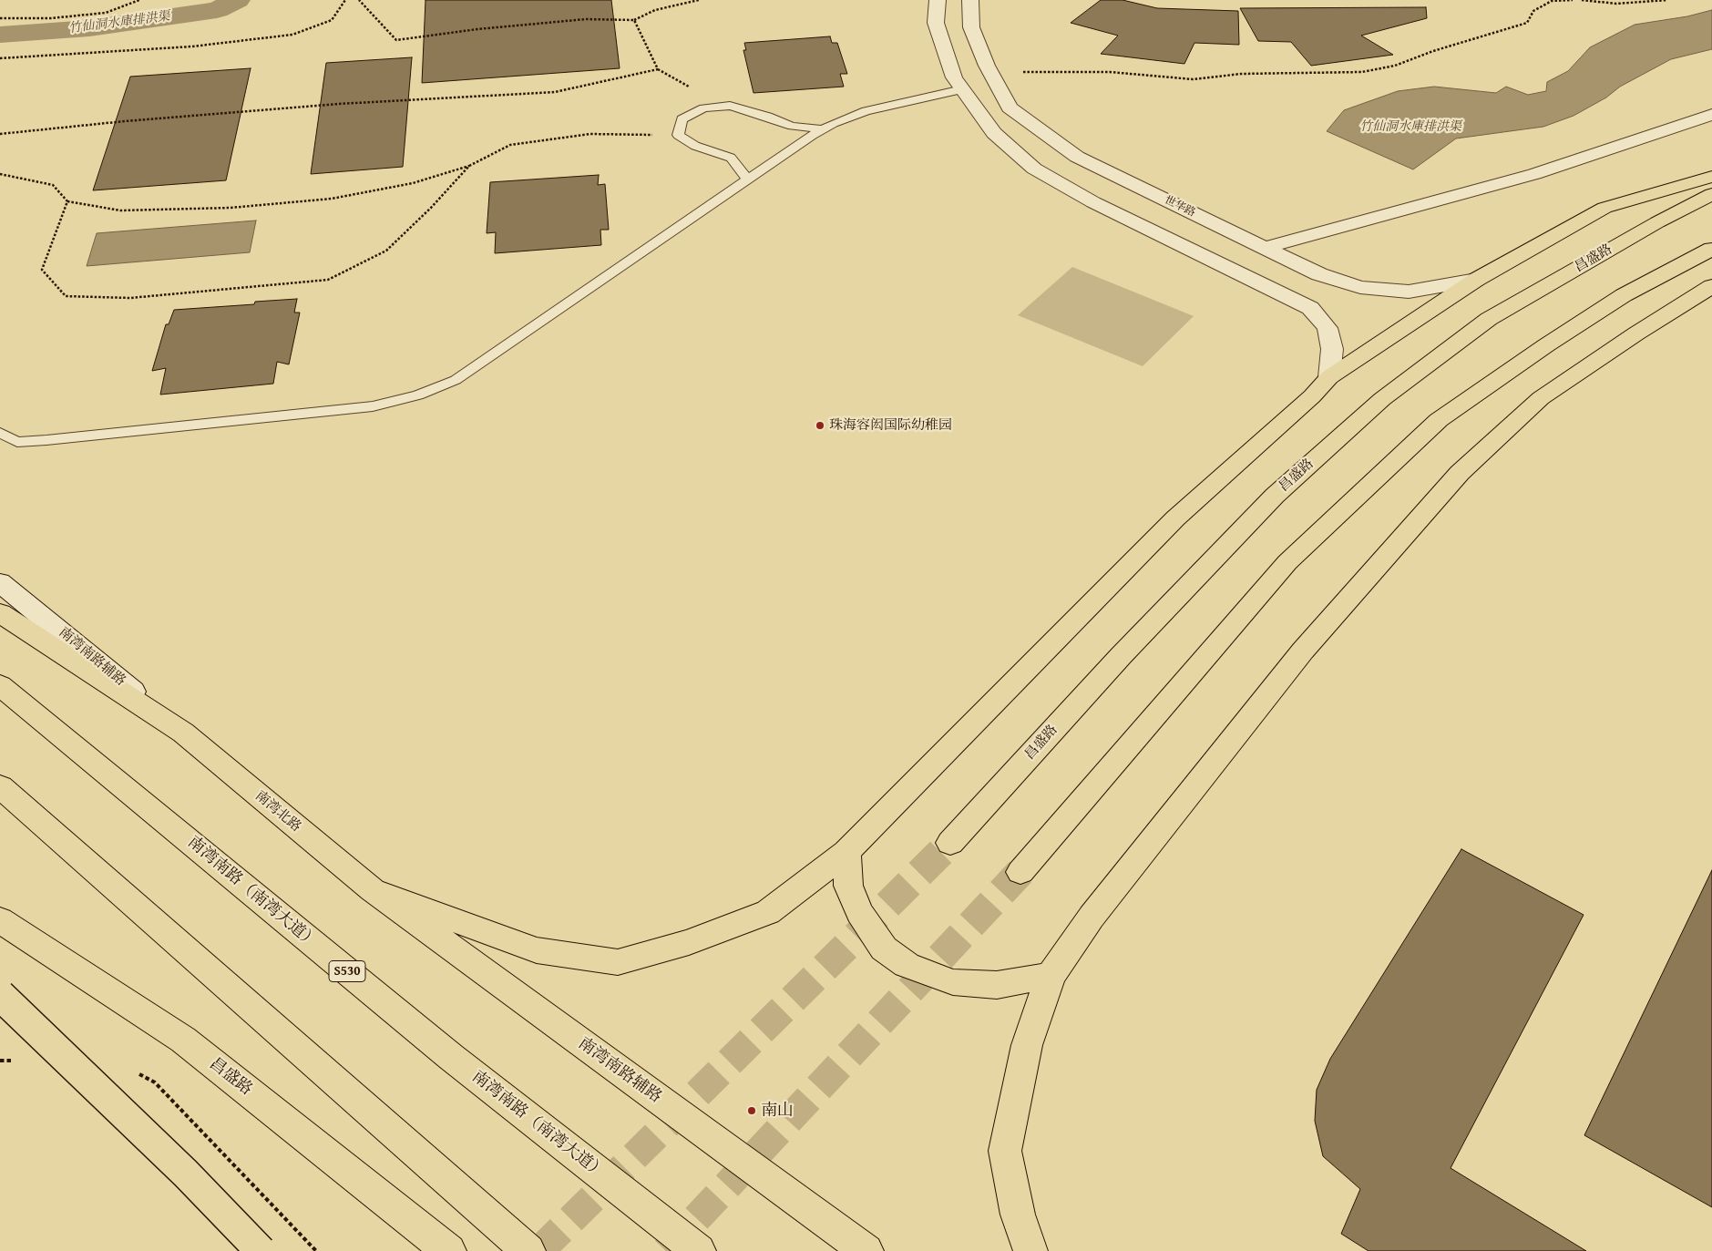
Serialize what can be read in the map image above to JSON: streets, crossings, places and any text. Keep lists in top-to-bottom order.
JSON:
{
  "streets": {
    "main road": [
      "昌盛路",
      "南湾南路辅路",
      "南湾北路",
      "南湾南路（南湾大道）",
      "S530"
    ],
    "street": ["世华路"]
  },
  "crossings": [
    ["南湾南路辅路", "南湾北路"]
  ],
  "water": ["竹仙洞水庫排洪渠"],
  "places": ["珠海容闳国际幼稚园", "南山"]
}
